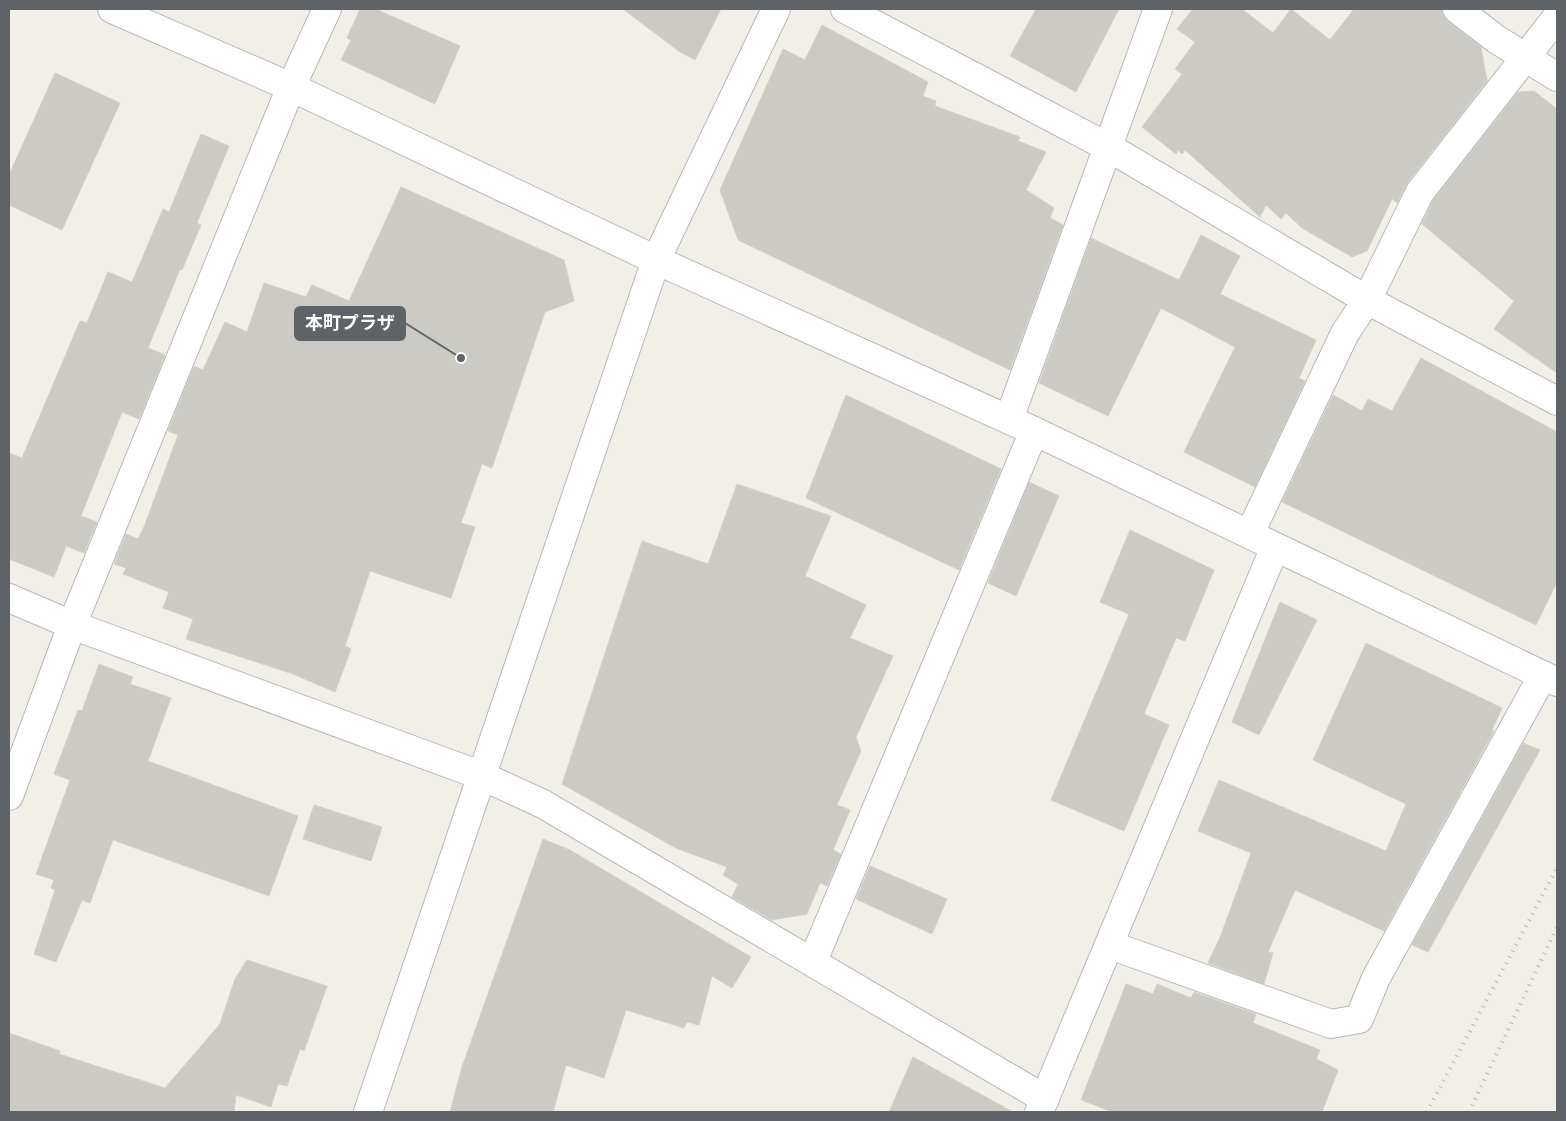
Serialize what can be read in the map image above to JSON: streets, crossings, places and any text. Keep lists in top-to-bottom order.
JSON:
{
  "places": ["本町プラザ"]
}
